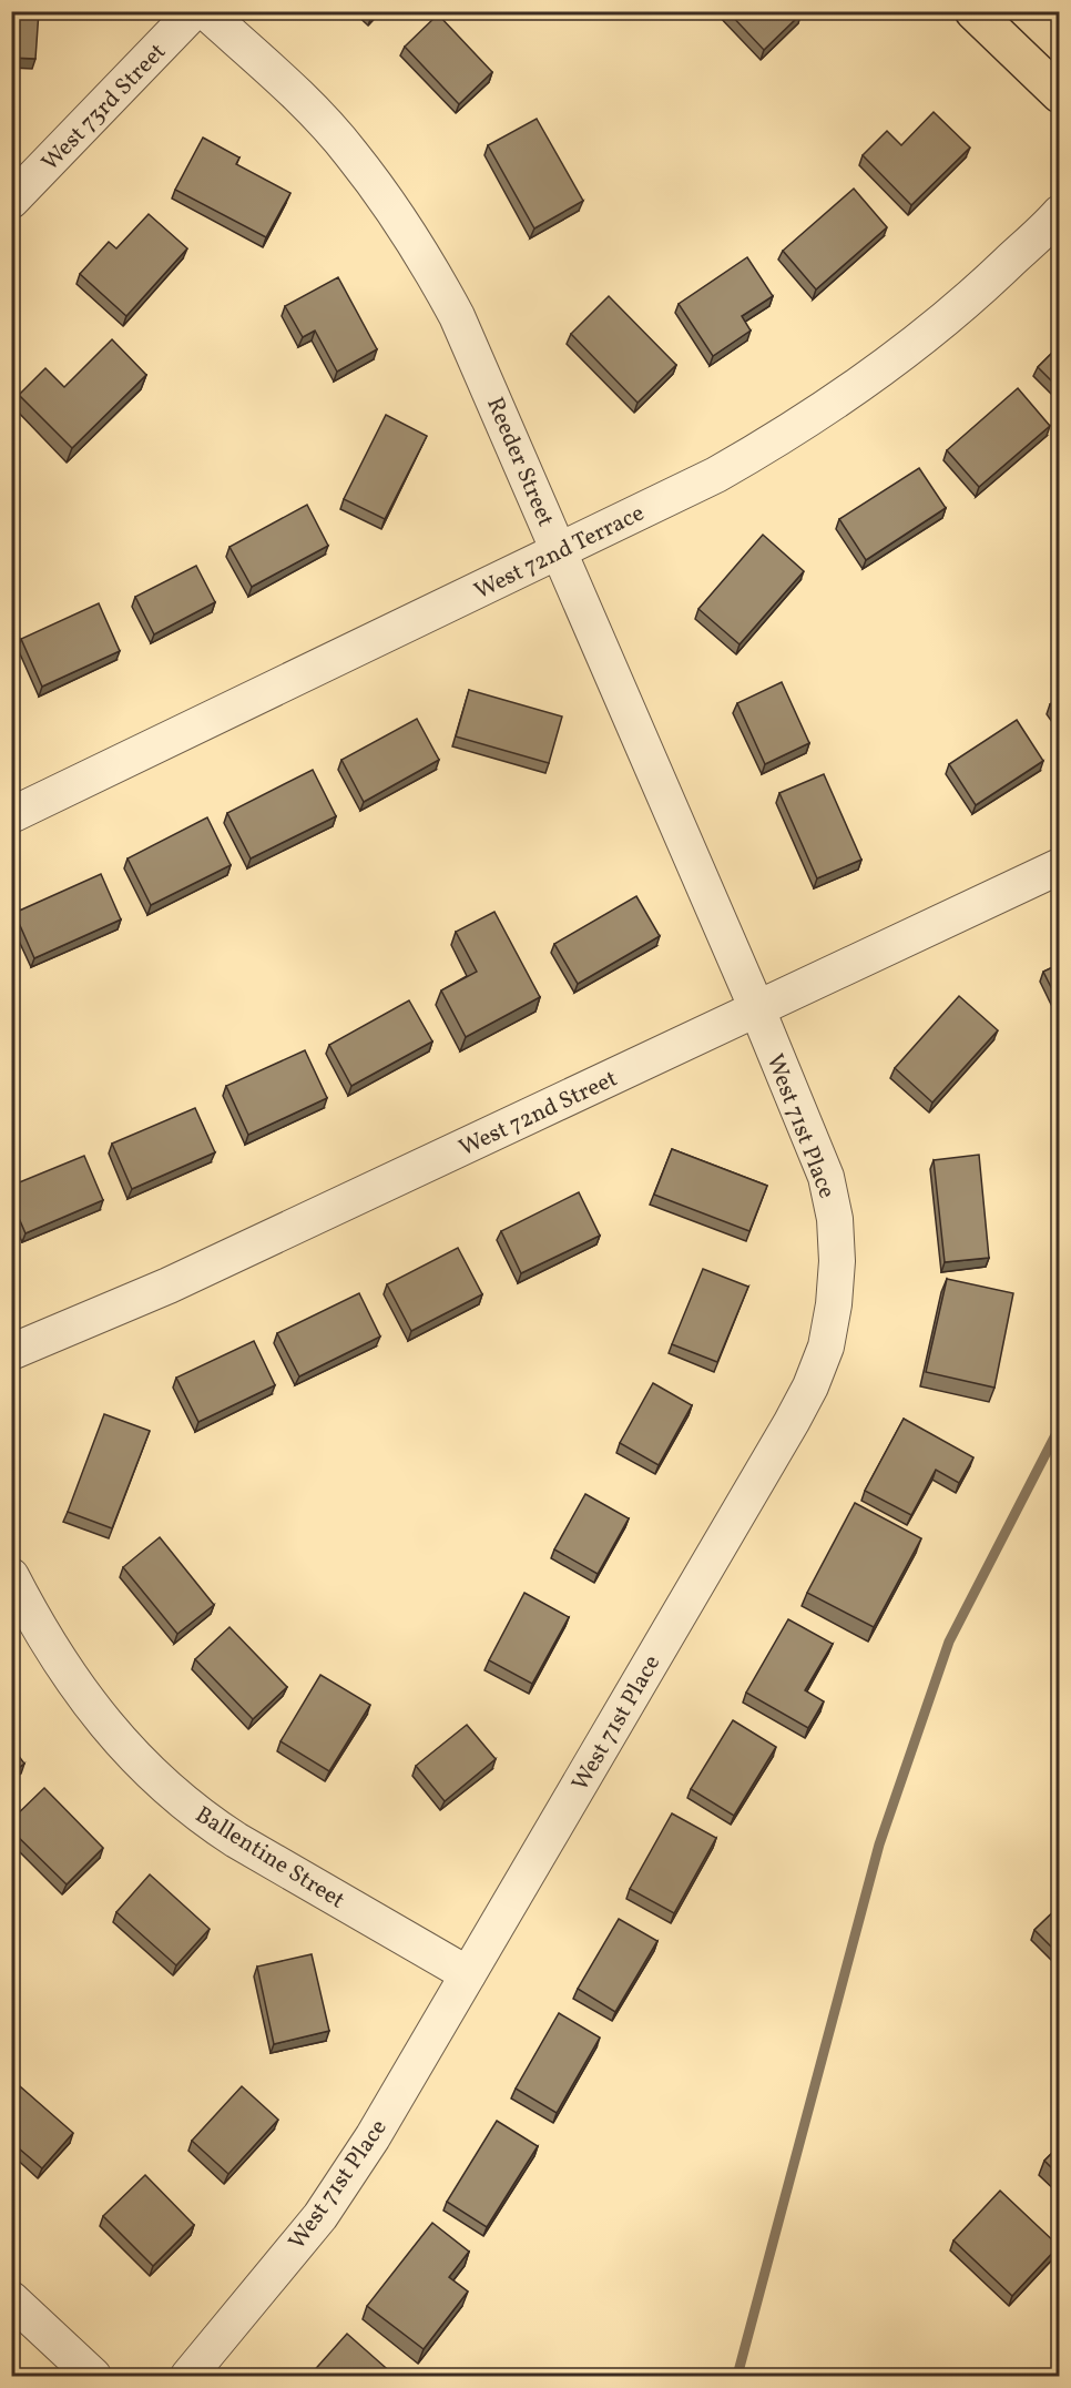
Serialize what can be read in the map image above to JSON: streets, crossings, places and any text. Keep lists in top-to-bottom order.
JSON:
{
  "streets": {
    "street": [
      "West 73rd Street",
      "Reeder Street",
      "West 72nd Terrace",
      "West 72nd Street",
      "West 71st Place",
      "Ballentine Street"
    ]
  },
  "crossings": [
    ["Reeder Street", "West 72nd Terrace"],
    ["Reeder Street", "West 72nd Street"],
    ["Reeder Street", "West 71st Place"],
    ["West 72nd Street", "West 71st Place"],
    ["West 71st Place", "Ballentine Street"]
  ]
}
